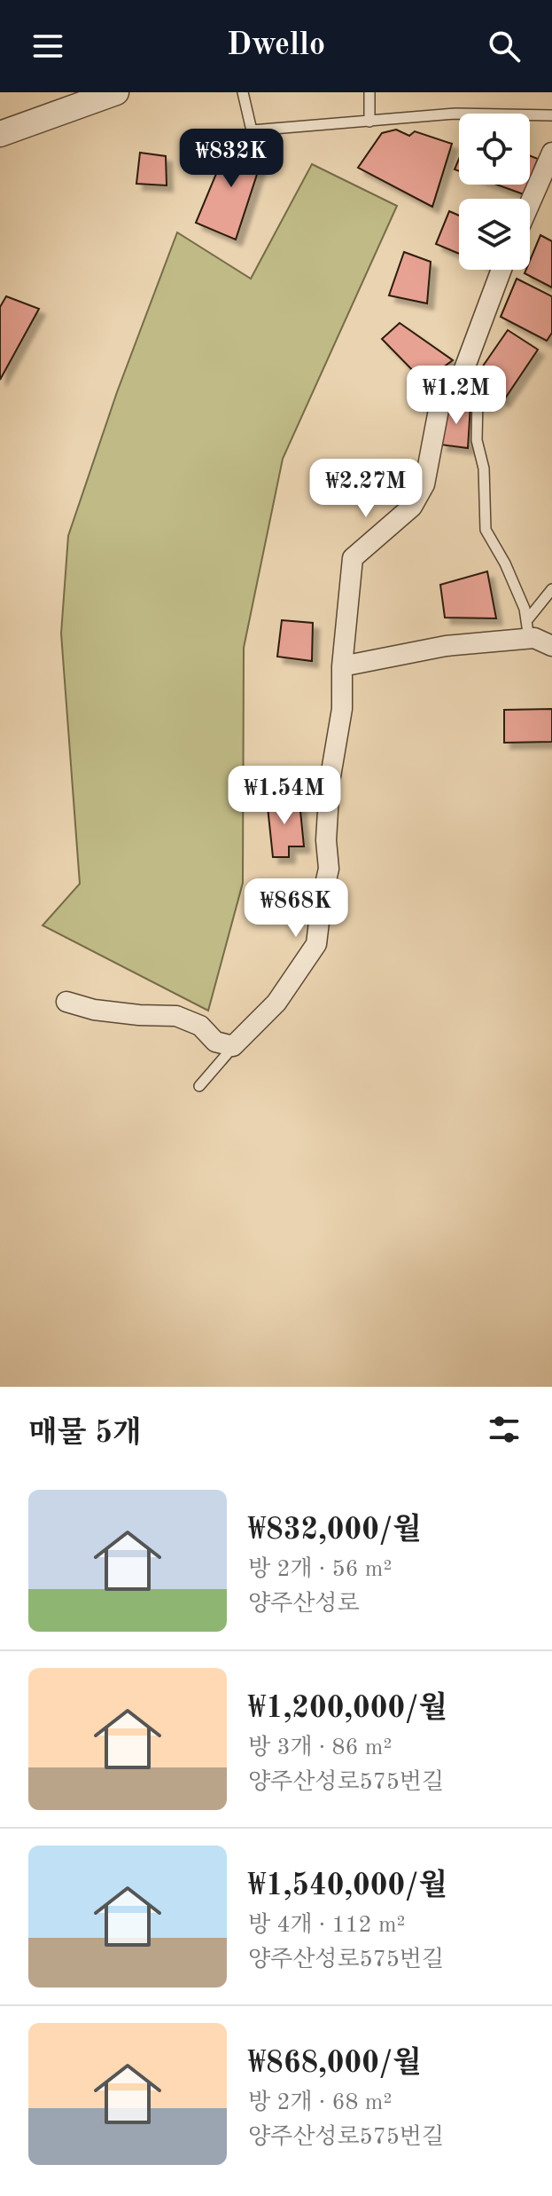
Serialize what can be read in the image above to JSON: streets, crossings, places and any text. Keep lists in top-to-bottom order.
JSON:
{
  "page": {
    "header": "Dwello",
    "price": [
      "₩832K",
      "₩1.2M",
      "₩2.27M",
      "₩1.54M",
      "₩868K"
    ],
    "heading": "매물 5개",
    "list": [
      {
        "name": "₩832,000/월",
        "note": "방 2개 · 56 m² · 양주산성로"
      },
      {
        "name": "₩1,200,000/월",
        "note": "방 3개 · 86 m² · 양주산성로575번길"
      },
      {
        "name": "₩1,540,000/월",
        "note": "방 4개 · 112 m² · 양주산성로575번길"
      },
      {
        "name": "₩868,000/월",
        "note": "방 2개 · 68 m² · 양주산성로575번길"
      }
    ]
  }
}
